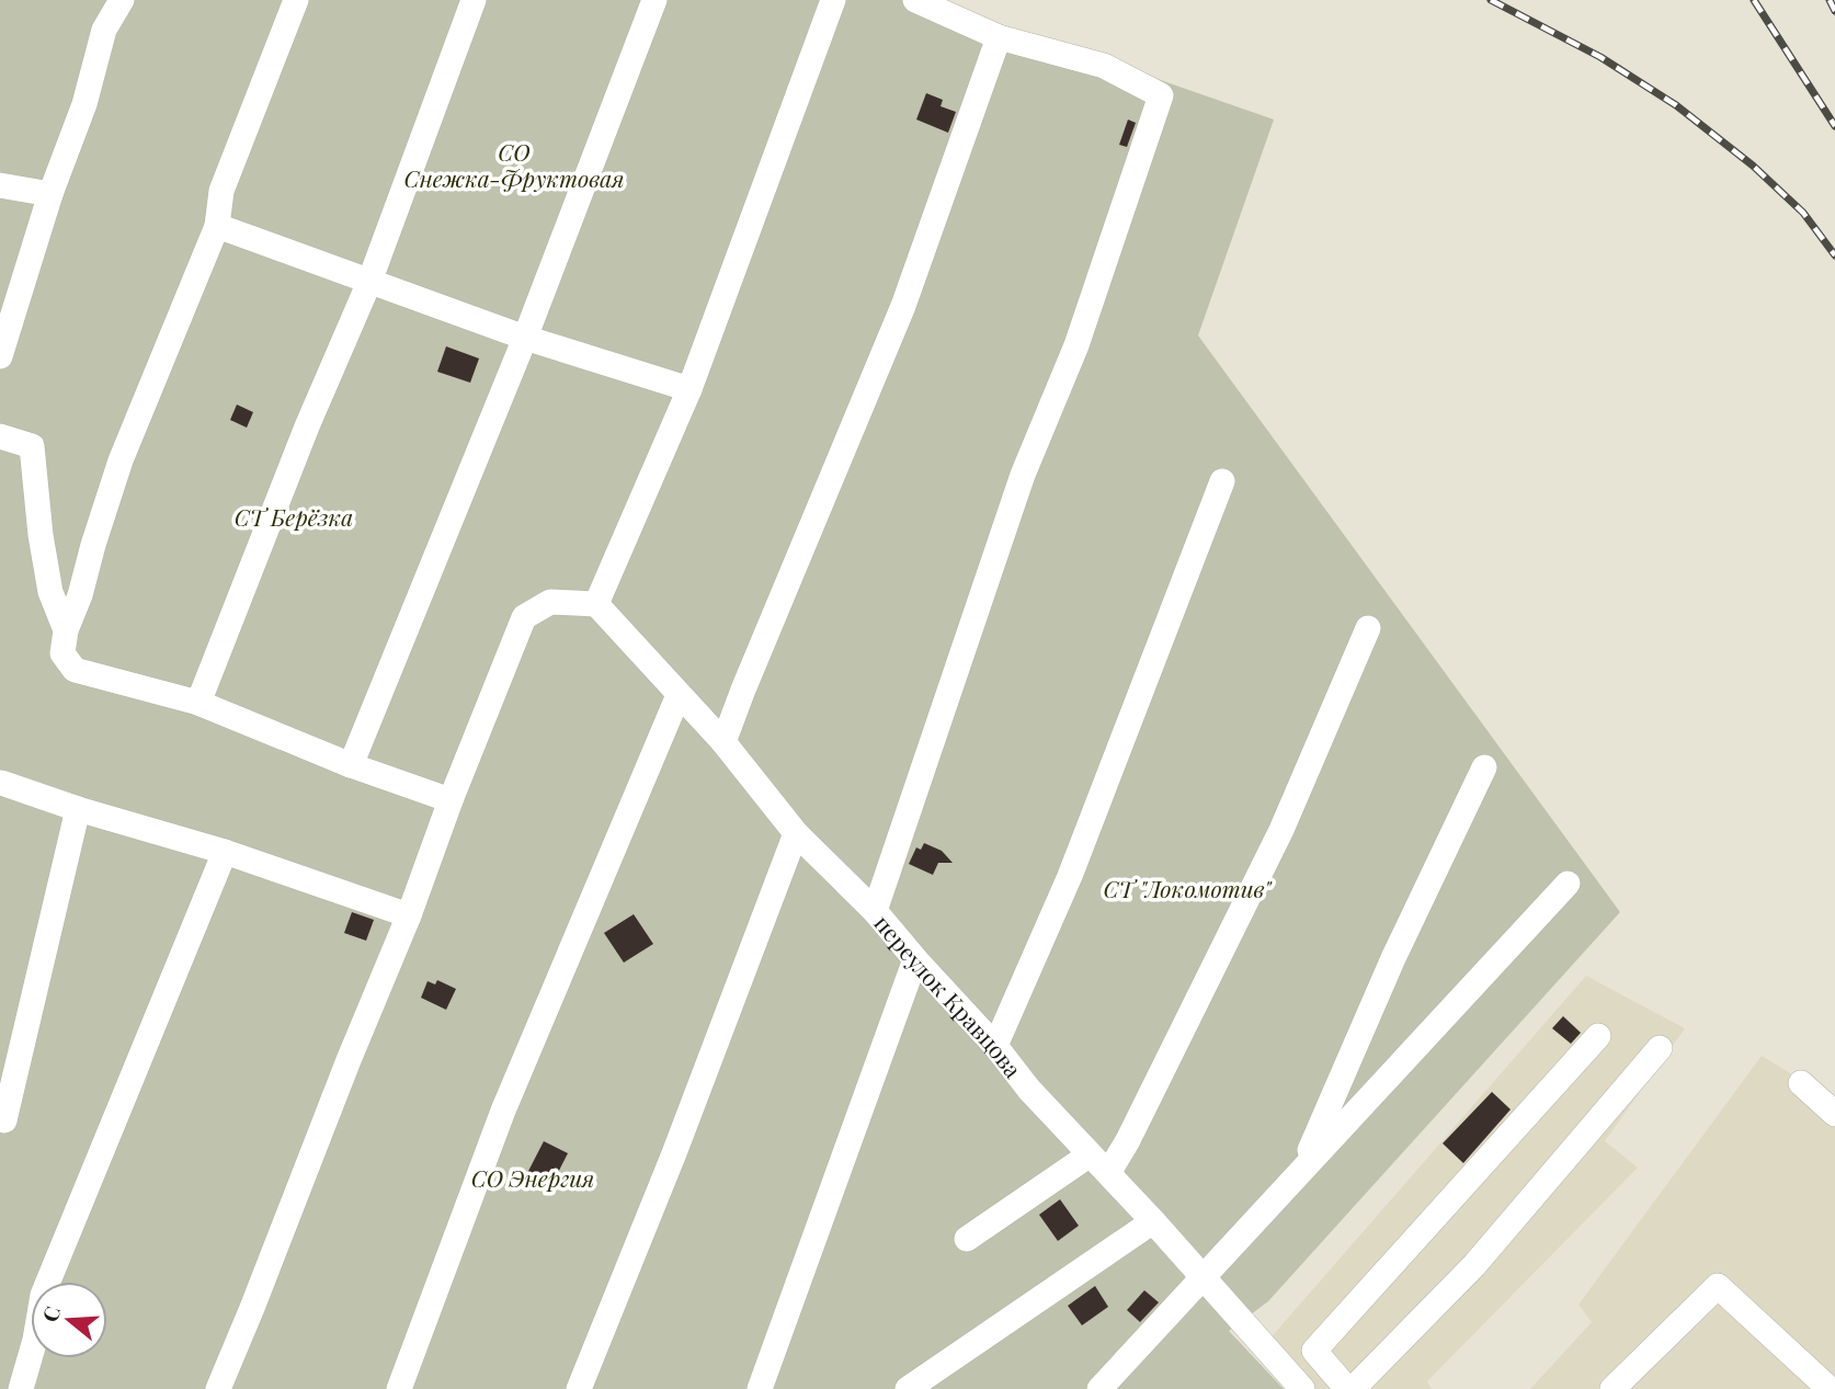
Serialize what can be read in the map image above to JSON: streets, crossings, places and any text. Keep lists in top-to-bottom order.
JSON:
{
  "streets": {
    "street": ["переулок Кравцова"]
  },
  "parks": [
    "СО Снежка-Фруктовая",
    "СТ Берёзка",
    "СТ \"Локомотив\"",
    "СО Энергия"
  ],
  "north": "left"
}
